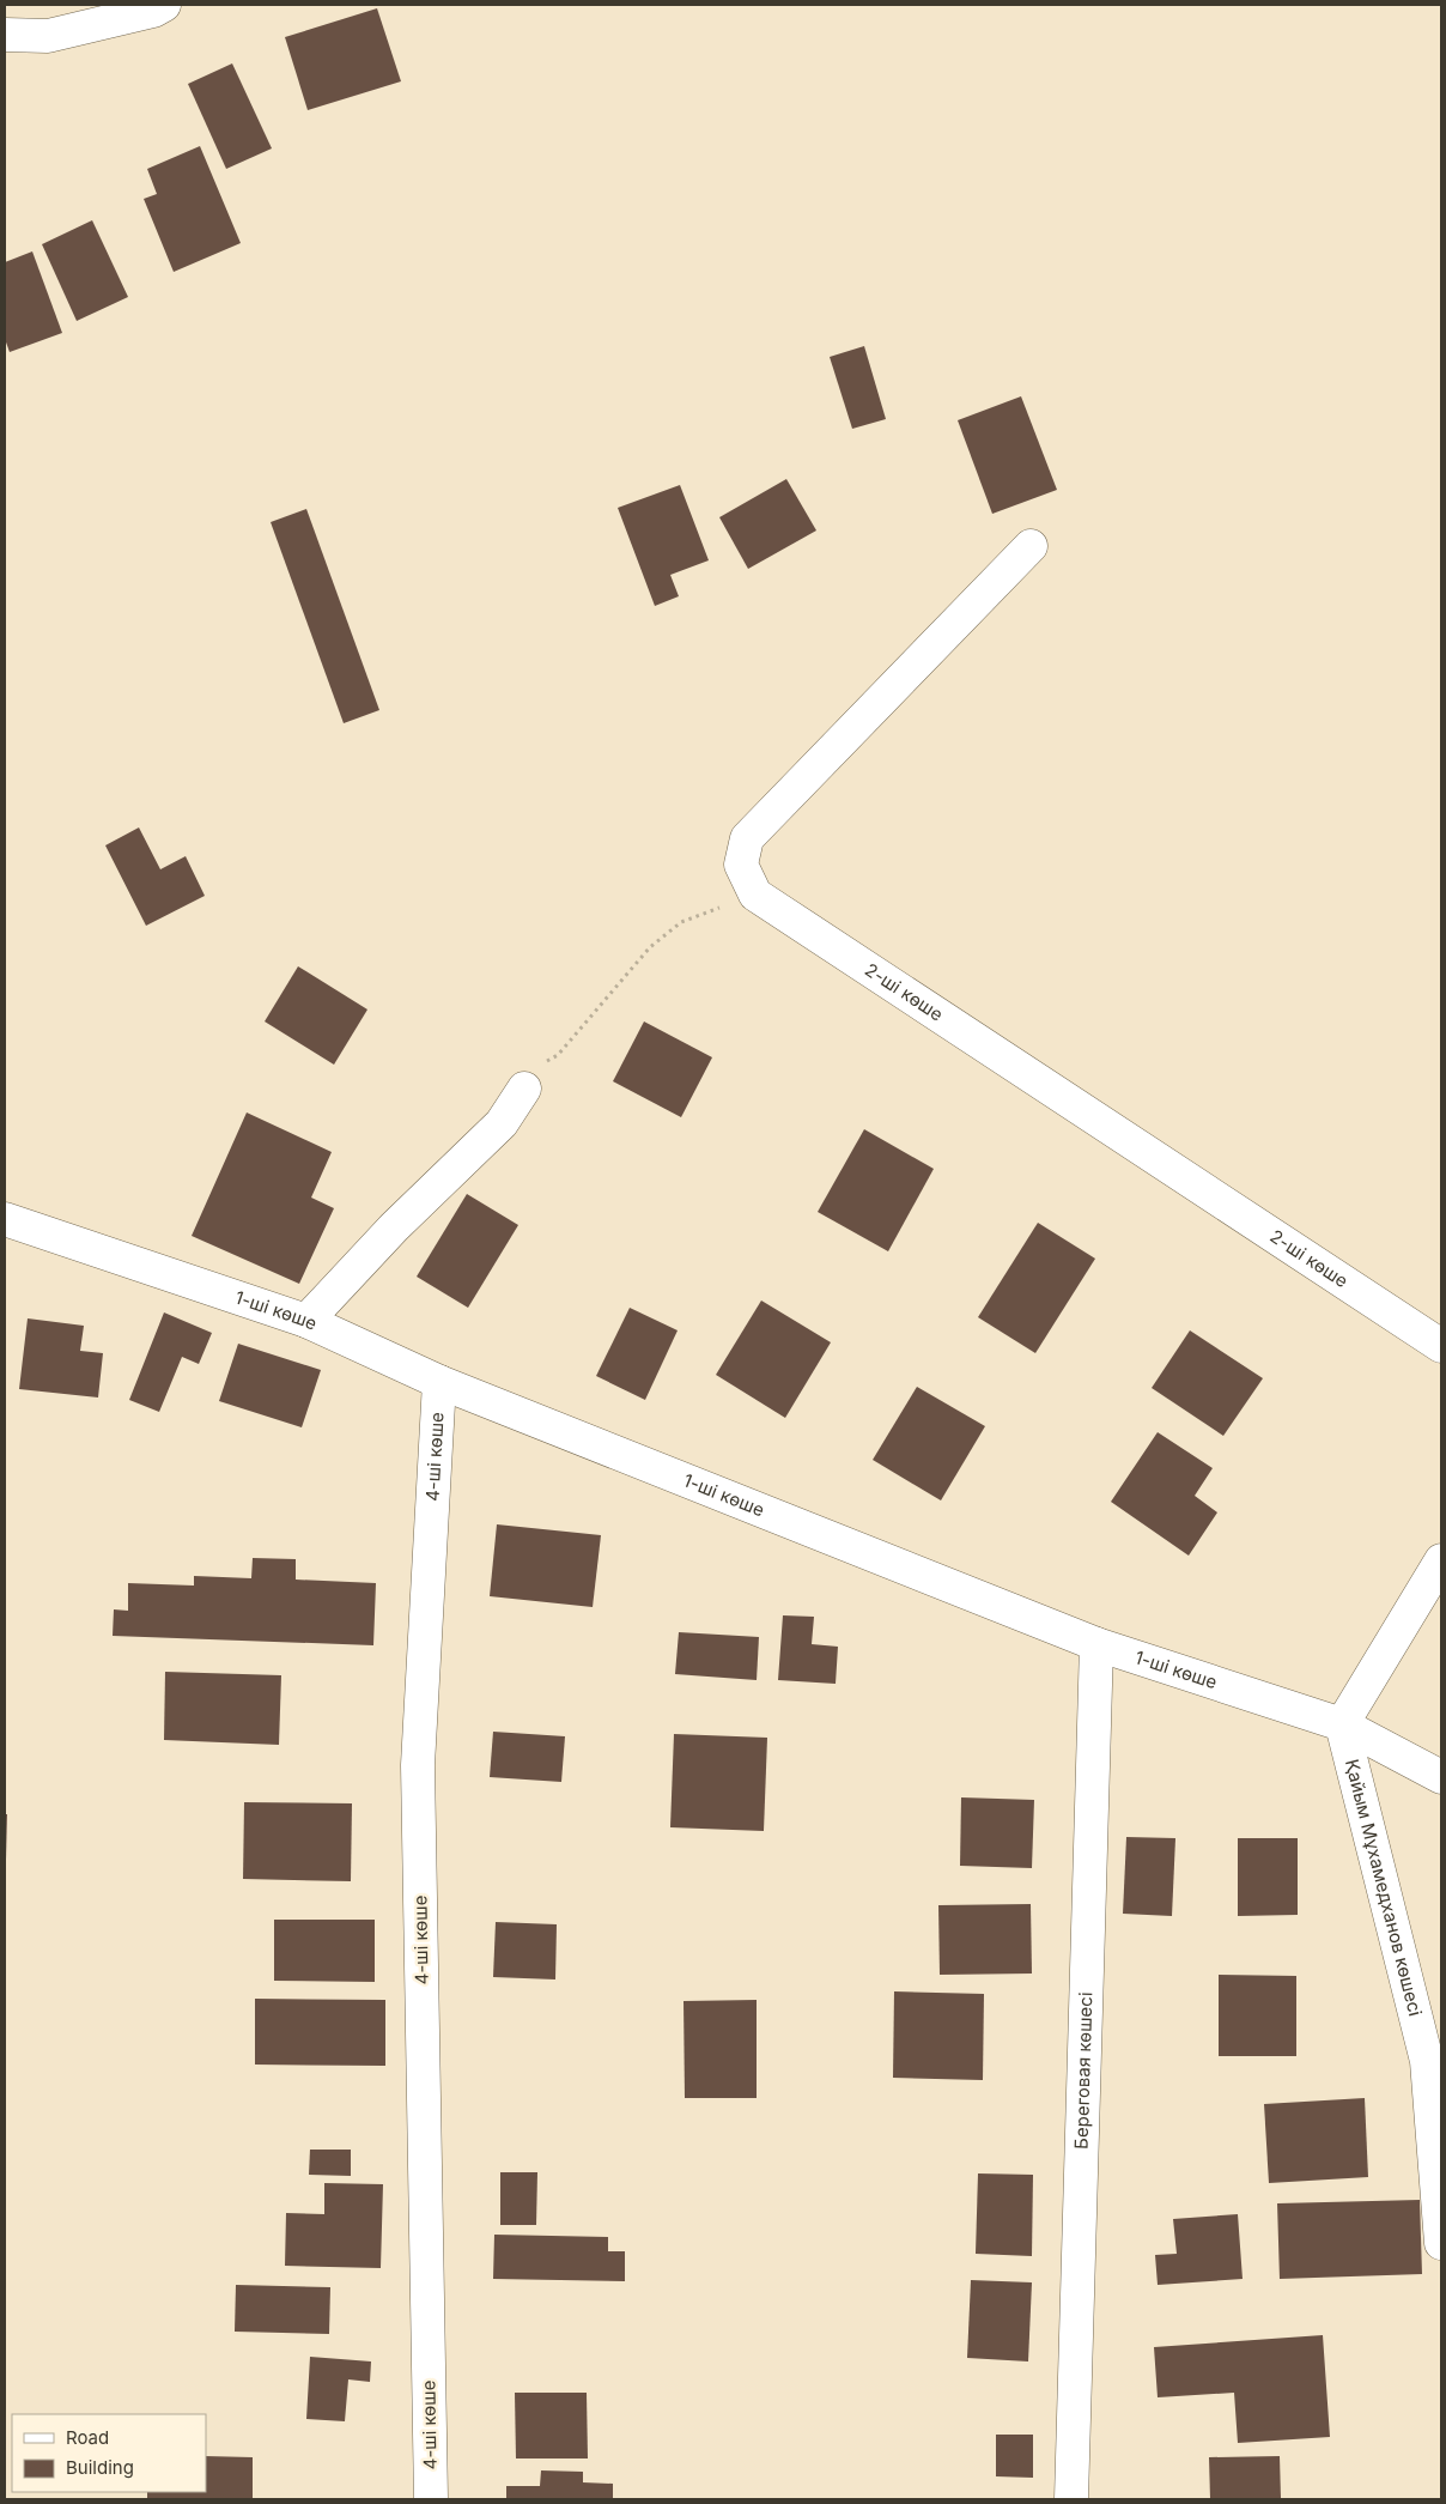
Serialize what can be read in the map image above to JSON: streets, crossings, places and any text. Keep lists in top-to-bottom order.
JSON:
{
  "streets": {
    "street": [
      "2-ші көше",
      "1-ші көше",
      "4-шi көше",
      "Қайым Мұхамедханов көшесi",
      "Береговая көшесі"
    ]
  },
  "crossings": [
    ["1-ші көше", "4-шi көше"],
    ["1-ші көше", "Қайым Мұхамедханов көшесi"],
    ["1-ші көше", "Береговая көшесі"]
  ],
  "legend": ["Road", "Building"]
}
